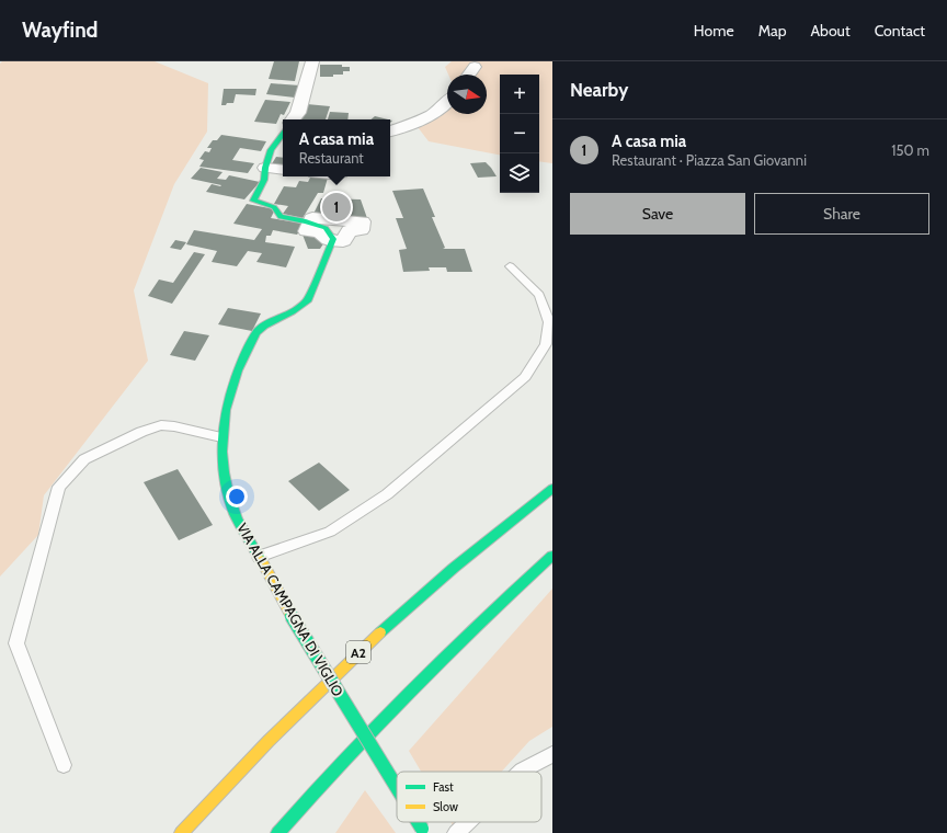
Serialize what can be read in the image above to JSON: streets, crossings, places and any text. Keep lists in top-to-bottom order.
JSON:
{
  "streets": {
    "main road": ["VIA ALLA CAMPAGNA DI VIGLIO", "A2"]
  },
  "legend": ["Fast", "Slow"],
  "north": "right",
  "page": {
    "header": "Wayfind",
    "nav": [
      "Home",
      "Map",
      "About",
      "Contact"
    ],
    "heading": "Nearby",
    "map_buttons": ["+", "−"],
    "list": [
      {
        "mark": "1",
        "name": "A casa mia",
        "note": "Restaurant · Piazza San Giovanni",
        "value": "150 m"
      }
    ],
    "popup": ["A casa mia", "Restaurant"],
    "buttons": ["Save", "Share"],
    "pins": "1"
  }
}
